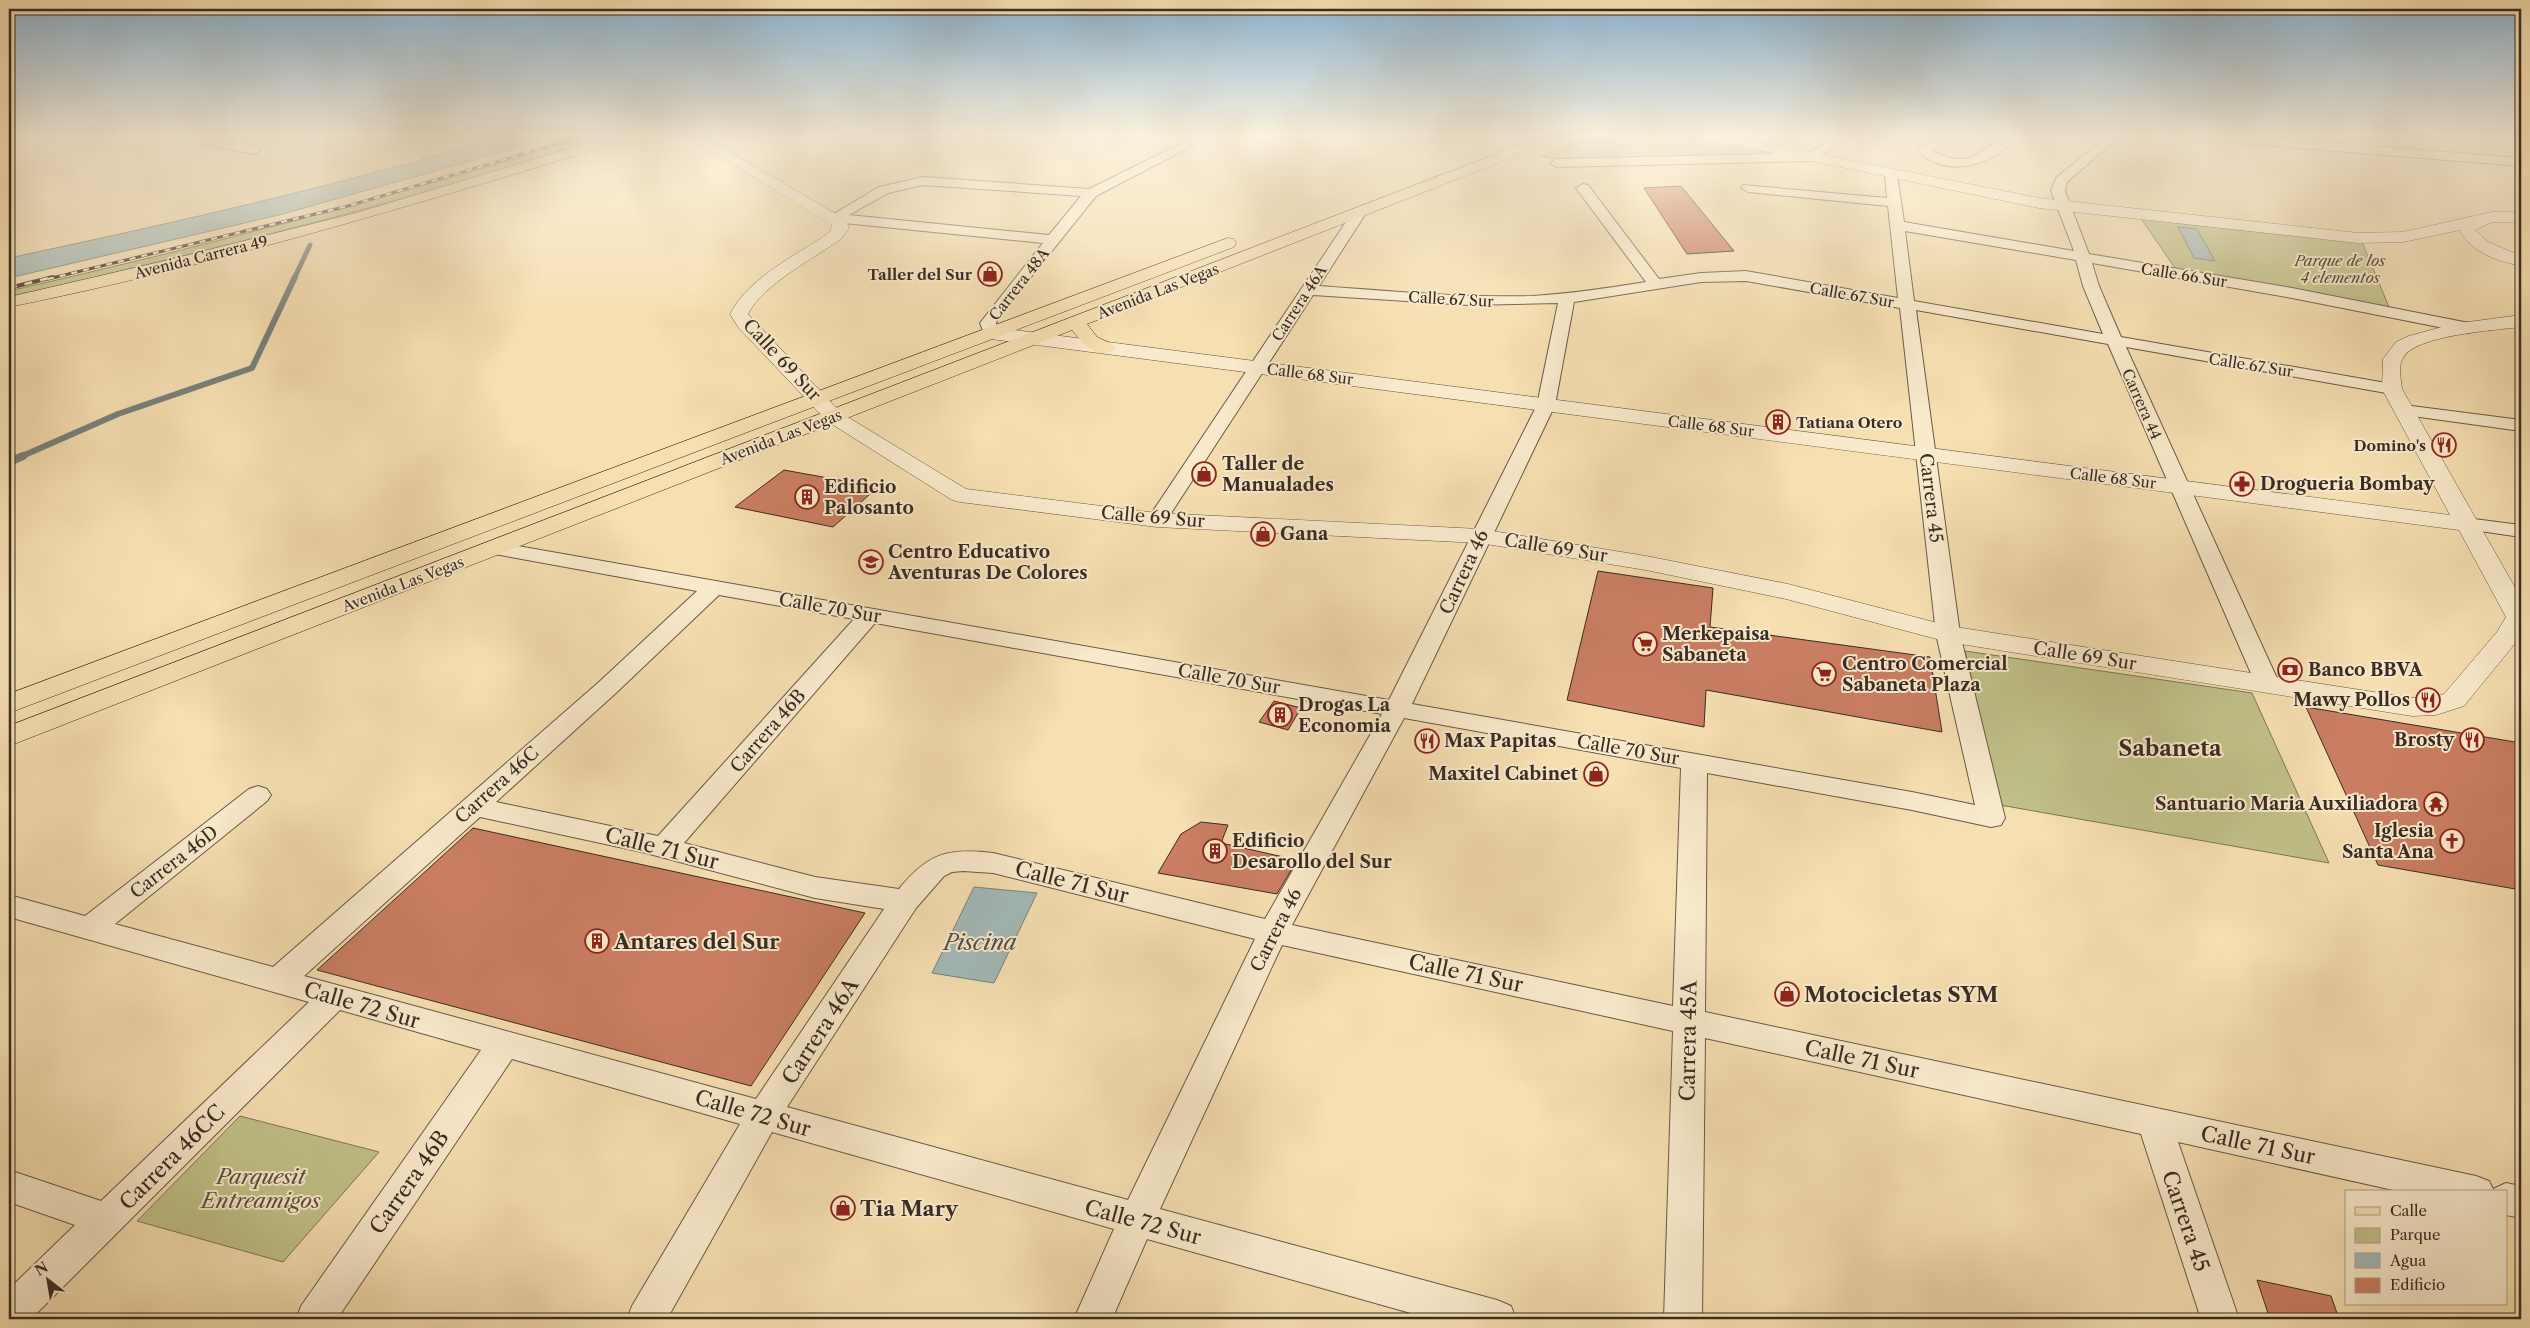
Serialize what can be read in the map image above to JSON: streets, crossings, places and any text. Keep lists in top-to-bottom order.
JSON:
{
  "streets": {
    "main road": ["Avenida Carrera 49", "Avenida Las Vegas"],
    "street": [
      "Calle 66 Sur",
      "Carrera 48A",
      "Calle 67 Sur",
      "Carrera 46A",
      "Calle 69 Sur",
      "Calle 68 Sur",
      "Carrera 44",
      "Carrera 45",
      "Carrera 46",
      "Calle 70 Sur",
      "Carrera 46B",
      "Carrera 46C",
      "Calle 71 Sur",
      "Carrera 46D",
      "Calle 72 Sur",
      "Carrera 45A",
      "Carrera 46CC"
    ]
  },
  "crossings": [
    ["Calle 66 Sur", "Carrera 44"],
    ["Calle 66 Sur", "Carrera 45"],
    ["Carrera 48A", "Avenida Las Vegas"],
    ["Carrera 48A", "Calle 68 Sur"],
    ["Avenida Las Vegas", "Carrera 46A"],
    ["Avenida Las Vegas", "Calle 69 Sur"],
    ["Avenida Las Vegas", "Calle 68 Sur"],
    ["Avenida Las Vegas", "Calle 70 Sur"],
    ["Calle 67 Sur", "Carrera 46A"],
    ["Calle 67 Sur", "Carrera 44"],
    ["Calle 67 Sur", "Carrera 45"],
    ["Calle 67 Sur", "Carrera 46"],
    ["Carrera 46A", "Calle 69 Sur"],
    ["Carrera 46A", "Calle 68 Sur"],
    ["Carrera 46A", "Calle 71 Sur"],
    ["Carrera 46A", "Calle 72 Sur"],
    ["Calle 69 Sur", "Carrera 44"],
    ["Calle 69 Sur", "Carrera 45"],
    ["Calle 69 Sur", "Carrera 46"],
    ["Calle 68 Sur", "Carrera 44"],
    ["Calle 68 Sur", "Carrera 45"],
    ["Calle 68 Sur", "Carrera 46"],
    ["Carrera 45", "Calle 70 Sur"],
    ["Carrera 45", "Calle 71 Sur"],
    ["Carrera 46", "Calle 70 Sur"],
    ["Carrera 46", "Calle 71 Sur"],
    ["Carrera 46", "Calle 72 Sur"],
    ["Calle 70 Sur", "Carrera 46B"],
    ["Calle 70 Sur", "Carrera 46C"],
    ["Calle 70 Sur", "Carrera 45A"],
    ["Carrera 46B", "Calle 71 Sur"],
    ["Carrera 46B", "Calle 72 Sur"],
    ["Carrera 46C", "Calle 71 Sur"],
    ["Carrera 46C", "Calle 72 Sur"],
    ["Calle 71 Sur", "Carrera 45A"],
    ["Carrera 46D", "Calle 72 Sur"],
    ["Calle 72 Sur", "Carrera 46CC"]
  ],
  "districts": ["Sabaneta"],
  "water": ["Piscina"],
  "parks": ["Parque de los 4 elementos", "Parquesit Entreamigos"],
  "places": {
    "shop": [
      "Taller del Sur",
      "Taller de Manualades",
      "Gana",
      "Maxitel Cabinet",
      "Motocicletas SYM",
      "Tia Mary"
    ],
    "building": [
      "Tatiana Otero",
      "Edificio Palosanto",
      "Drogas La Economia",
      "Edificio Desarollo del Sur",
      "Antares del Sur"
    ],
    "restaurant": [
      "Domino's",
      "Mawy Pollos",
      "Brosty",
      "Max Papitas"
    ],
    "pharmacy": ["Drogueria Bombay"],
    "school or university": ["Centro Educativo Aventuras De Colores"],
    "supermarket": ["Merkepaisa Sabaneta", "Centro Comercial Sabaneta Plaza"],
    "bank": ["Banco BBVA"],
    "temple": ["Santuario Maria Auxiliadora"],
    "church": ["Iglesia Santa Ana"]
  },
  "legend": [
    "Calle",
    "Parque",
    "Agua",
    "Edificio"
  ],
  "north": "top left"
}
